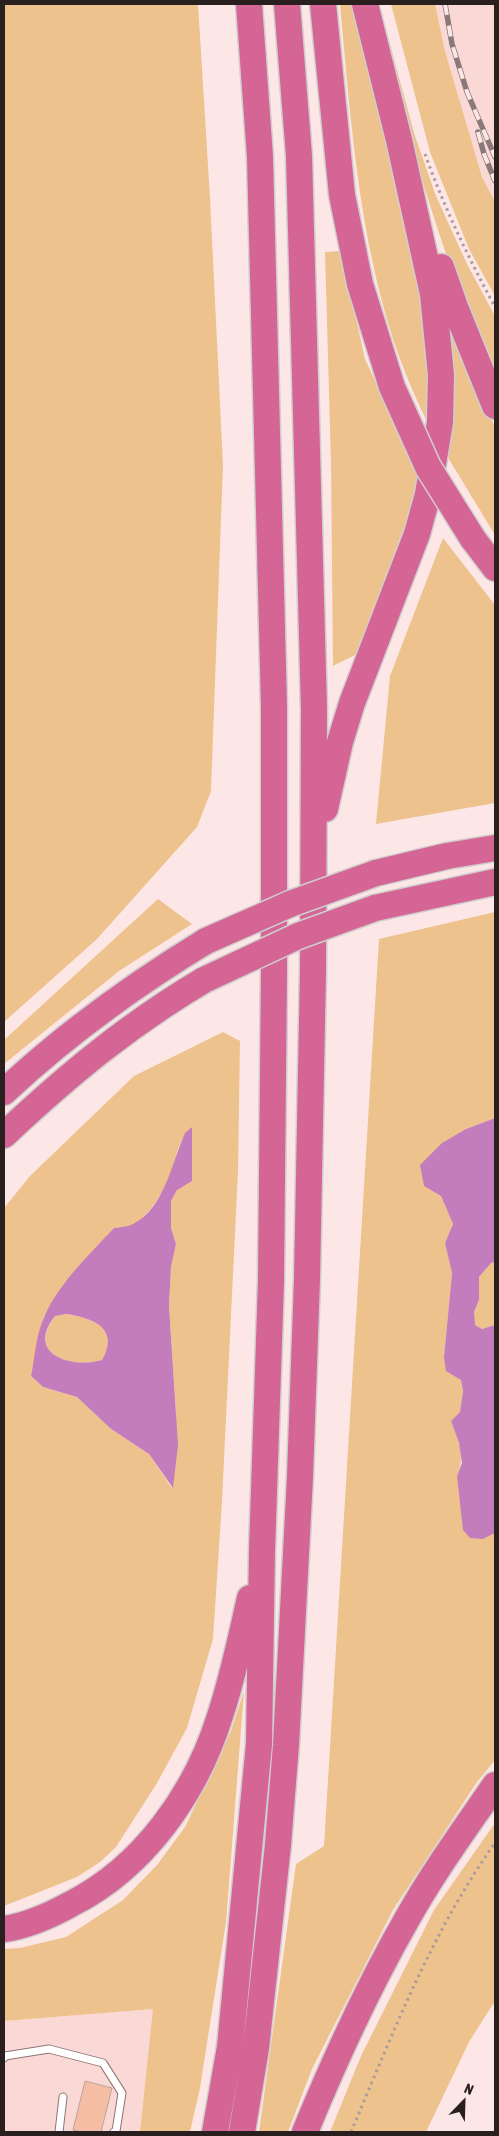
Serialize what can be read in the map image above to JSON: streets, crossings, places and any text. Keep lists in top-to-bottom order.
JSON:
{
  "north": "top right"
}
